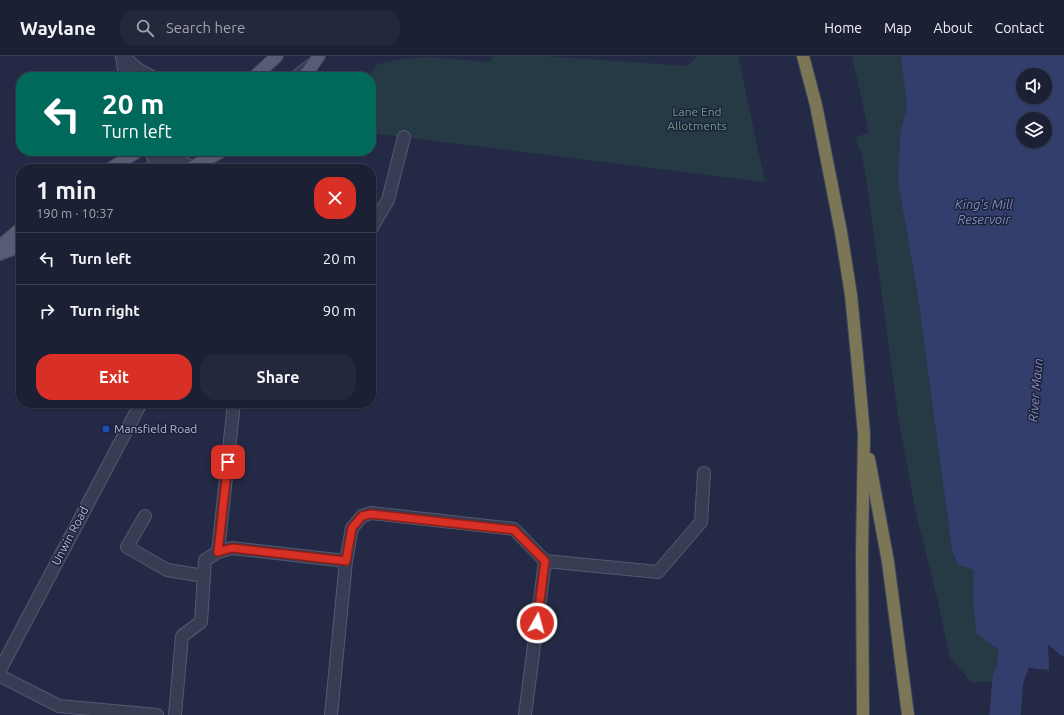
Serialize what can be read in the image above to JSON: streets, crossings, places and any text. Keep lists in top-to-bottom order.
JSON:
{
  "streets": {
    "street": ["Unwin Road"]
  },
  "water": ["King's Mill Reservoir", "River Maun"],
  "parks": ["Lane End Allotments"],
  "places": {
    "transit": ["Mansfield Road"]
  },
  "page": {
    "header": "Waylane",
    "search": "Search here",
    "nav": [
      "Home",
      "Map",
      "About",
      "Contact"
    ],
    "turn": ["20 m", "Turn left"],
    "heading": ["1 min", "190 m · 10:37"],
    "list": [
      {
        "name": "Turn left",
        "value": "20 m"
      },
      {
        "name": "Turn right",
        "value": "90 m"
      }
    ],
    "buttons": ["Exit", "Share"]
  }
}
